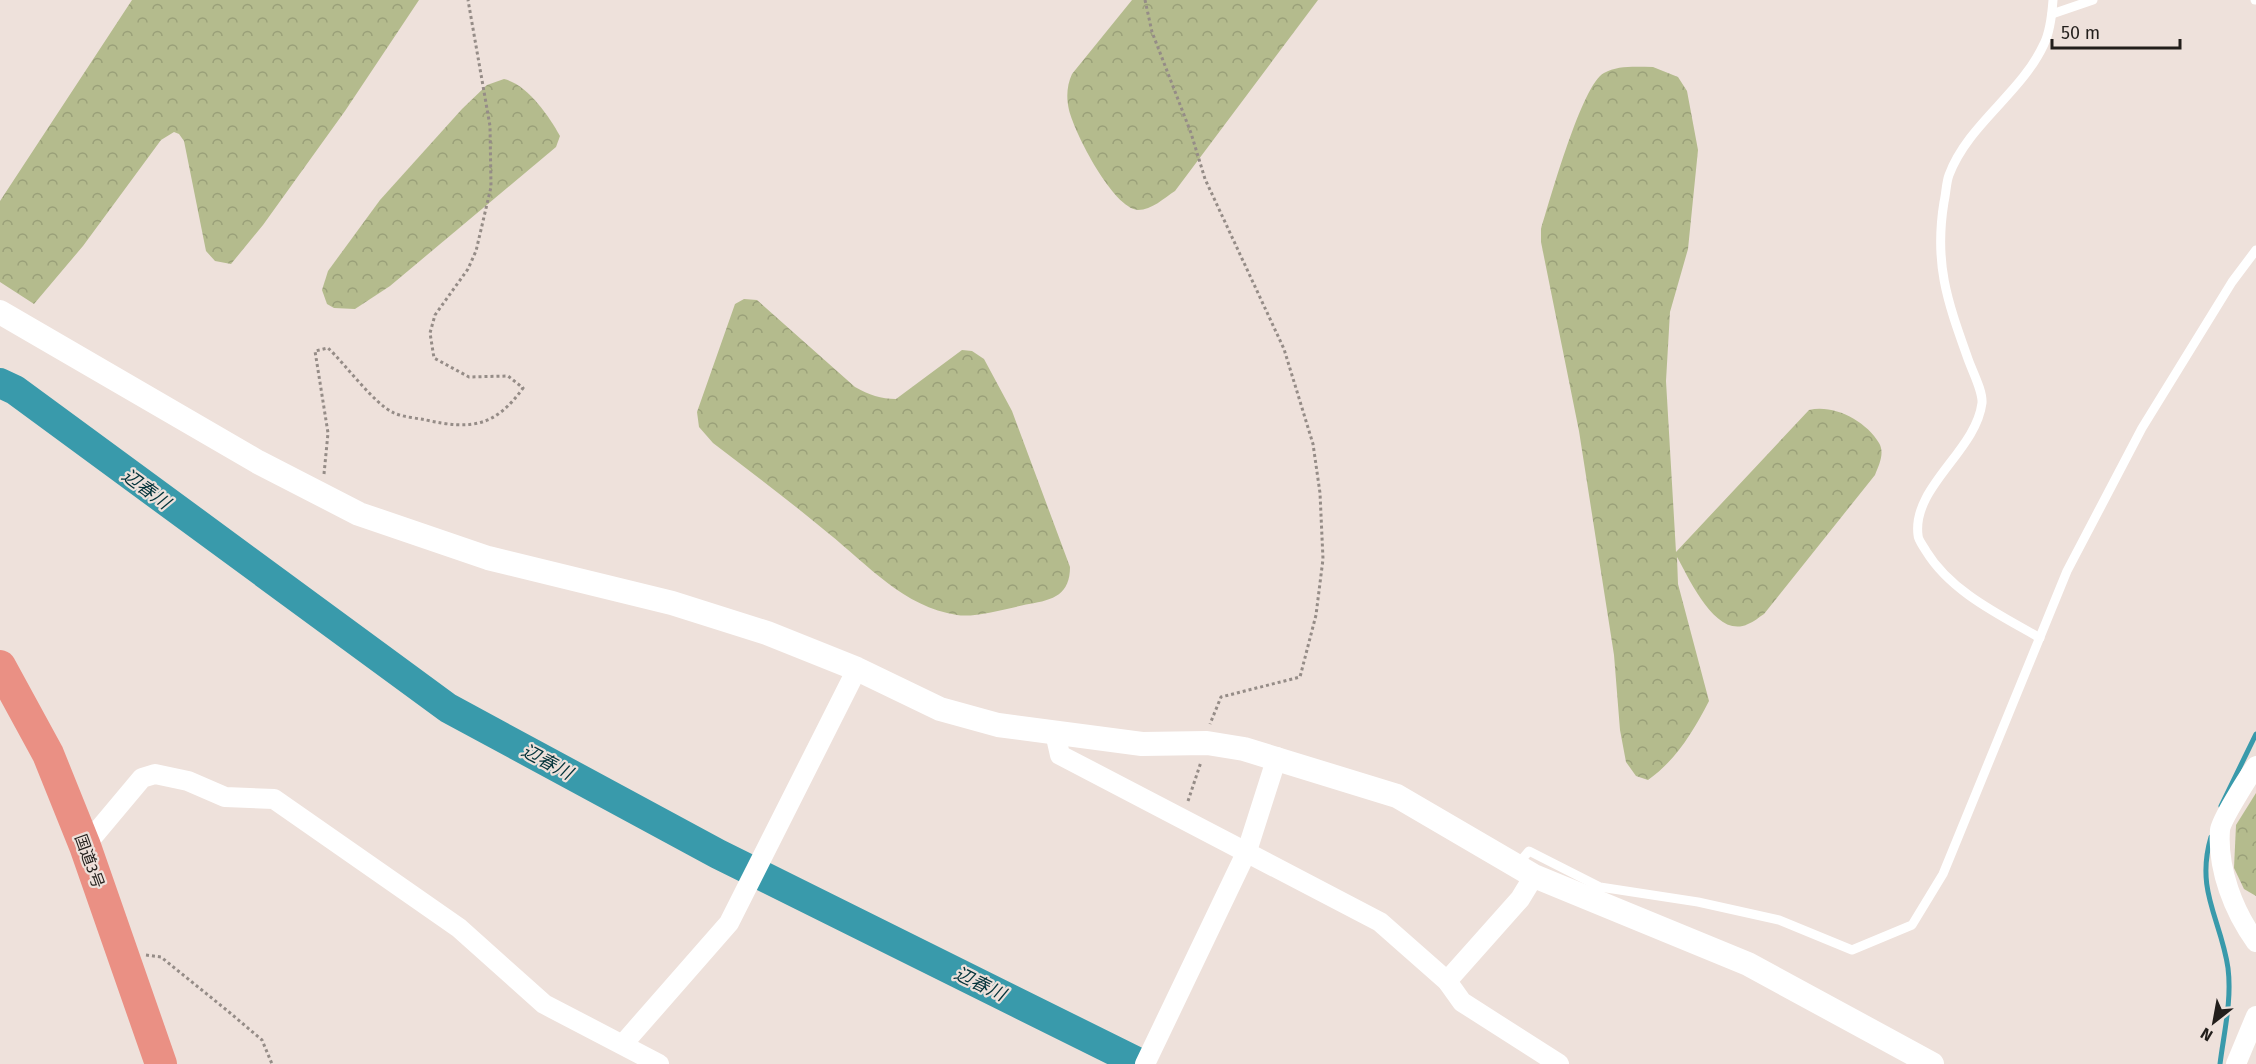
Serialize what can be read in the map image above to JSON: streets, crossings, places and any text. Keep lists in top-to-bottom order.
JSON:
{
  "streets": {
    "highway": ["国道3号"]
  },
  "water": ["辺春川"],
  "scale_bar": "50 m",
  "north": "bottom left"
}
